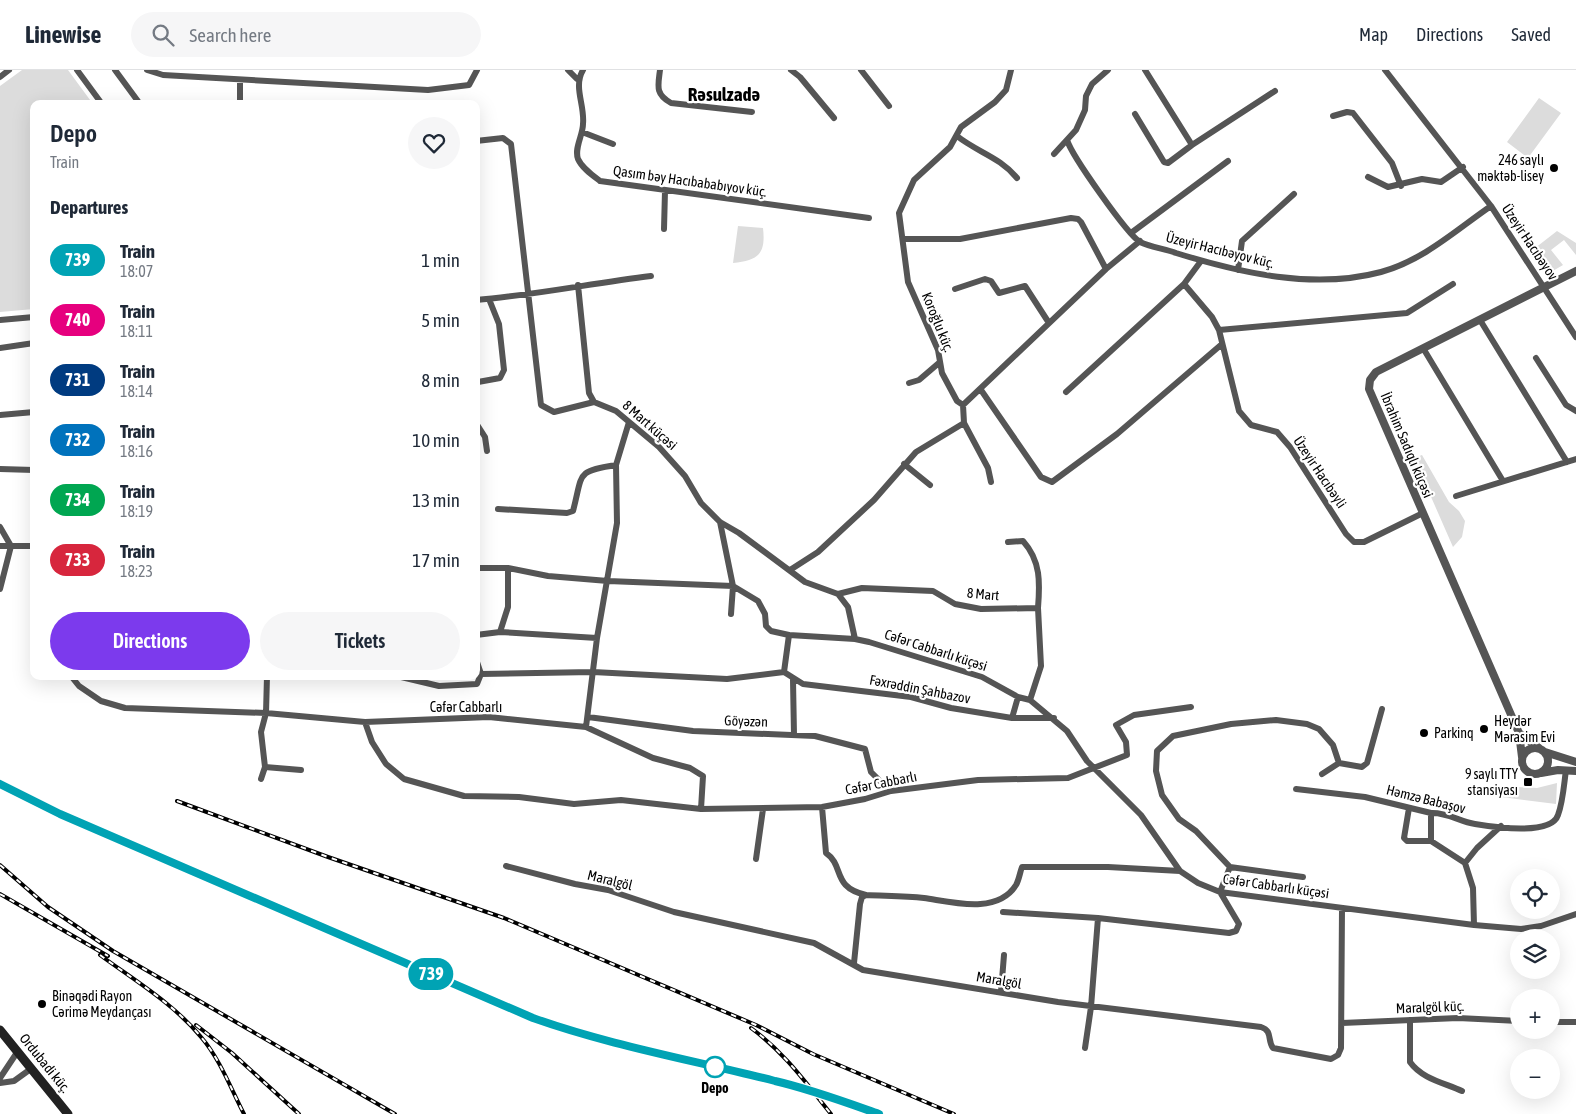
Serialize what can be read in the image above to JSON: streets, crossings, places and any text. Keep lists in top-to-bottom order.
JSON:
{
  "streets": {
    "main road": ["Ordubadi küç."],
    "street": [
      "Qasım bəy Hacıbababıyov küç.",
      "Üzeyir Hacıbəyov",
      "Üzeyir Hacıbəyov küç.",
      "Koroğlu küç.",
      "8 Mart küçəsi",
      "İbrahim Sadıqlı küçəsi",
      "Üzeyir Hacıbəyli",
      "8 Mart",
      "Cəfər Cabbarlı küçəsi",
      "Fəxrəddin Şahbazov",
      "Cəfər Cabbarlı",
      "Göyəzən",
      "Həmzə Babaşov",
      "Maralgöl",
      "Maralgöl küç."
    ]
  },
  "crossings": [
    ["Üzeyir Hacıbəyov", "Üzeyir Hacıbəyov küç."],
    ["Üzeyir Hacıbəyov", "İbrahim Sadıqlı küçəsi"],
    ["8 Mart küçəsi", "8 Mart"],
    ["İbrahim Sadıqlı küçəsi", "Üzeyir Hacıbəyli"],
    ["Cəfər Cabbarlı küçəsi", "Fəxrəddin Şahbazov"],
    ["Cəfər Cabbarlı küçəsi", "Cəfər Cabbarlı"],
    ["Cəfər Cabbarlı küçəsi", "Maralgöl"],
    ["Maralgöl", "Maralgöl küç."]
  ],
  "districts": ["Rəsulzadə"],
  "places": {
    "other": [
      "246 saylı məktəb-lisey",
      "Heydər Mərasim Evi",
      "Parkinq",
      "Binəqədi Rayon Cərimə Meydançası",
      "Depo"
    ],
    "transit": ["9 saylı TTY stansiyası"]
  },
  "page": {
    "header": "Linewise",
    "search": "Search here",
    "nav": ["Map", "Directions", "Saved"],
    "on_map": "739",
    "heading": [
      ["Depo", "Train"],
      "Departures"
    ],
    "list": [
      {
        "mark": "739",
        "name": "Train",
        "note": "18:07",
        "value": "1 min"
      },
      {
        "mark": "740",
        "name": "Train",
        "note": "18:11",
        "value": "5 min"
      },
      {
        "mark": "731",
        "name": "Train",
        "note": "18:14",
        "value": "8 min"
      },
      {
        "mark": "732",
        "name": "Train",
        "note": "18:16",
        "value": "10 min"
      },
      {
        "mark": "734",
        "name": "Train",
        "note": "18:19",
        "value": "13 min"
      },
      {
        "mark": "733",
        "name": "Train",
        "note": "18:23",
        "value": "17 min"
      }
    ],
    "buttons": ["Directions", "Tickets"],
    "map_buttons": ["+", "−"]
  }
}
